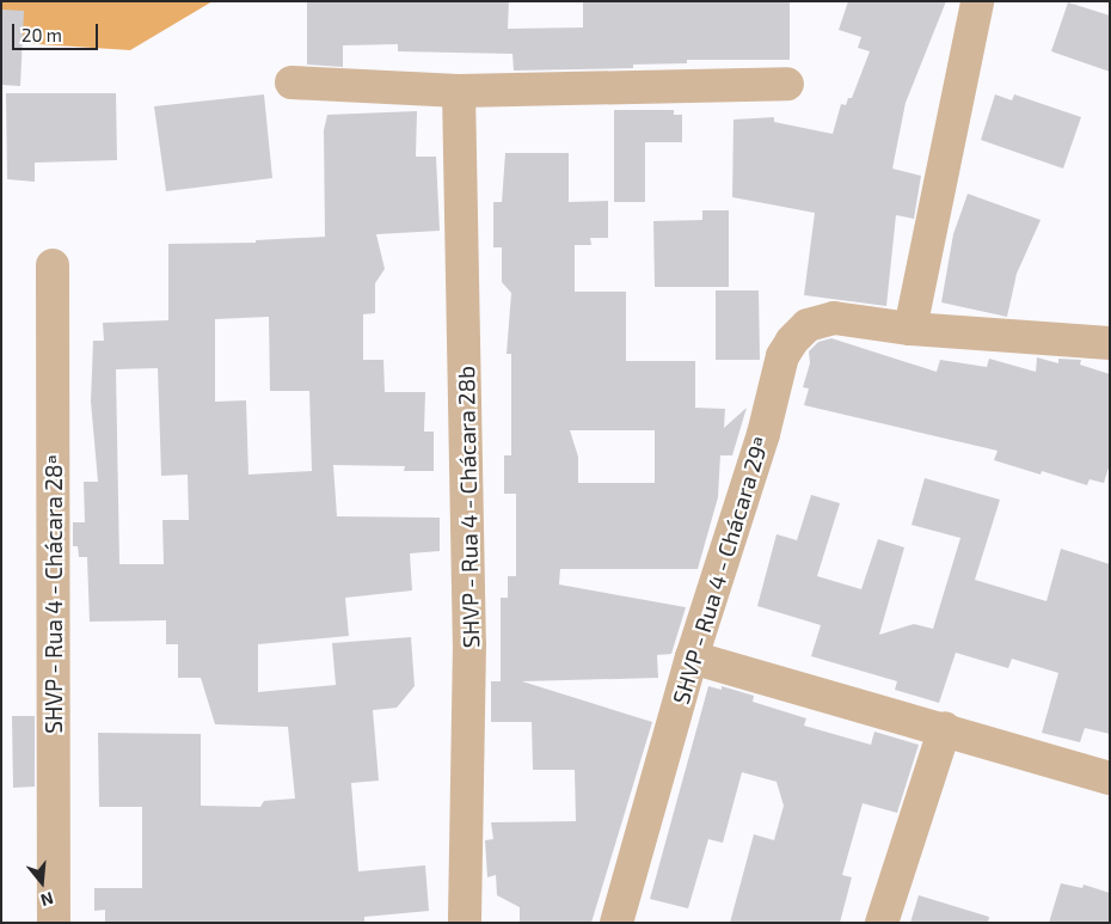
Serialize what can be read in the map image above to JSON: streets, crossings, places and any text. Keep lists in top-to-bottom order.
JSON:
{
  "streets": {
    "street": ["SHVP - Rua 4 - Chácara 28b", "SHVP - Rua 4 - Chácara 29ª", "SHVP - Rua 4 - Chácara 28ª"]
  },
  "scale_bar": "20 m",
  "north": "bottom"
}
